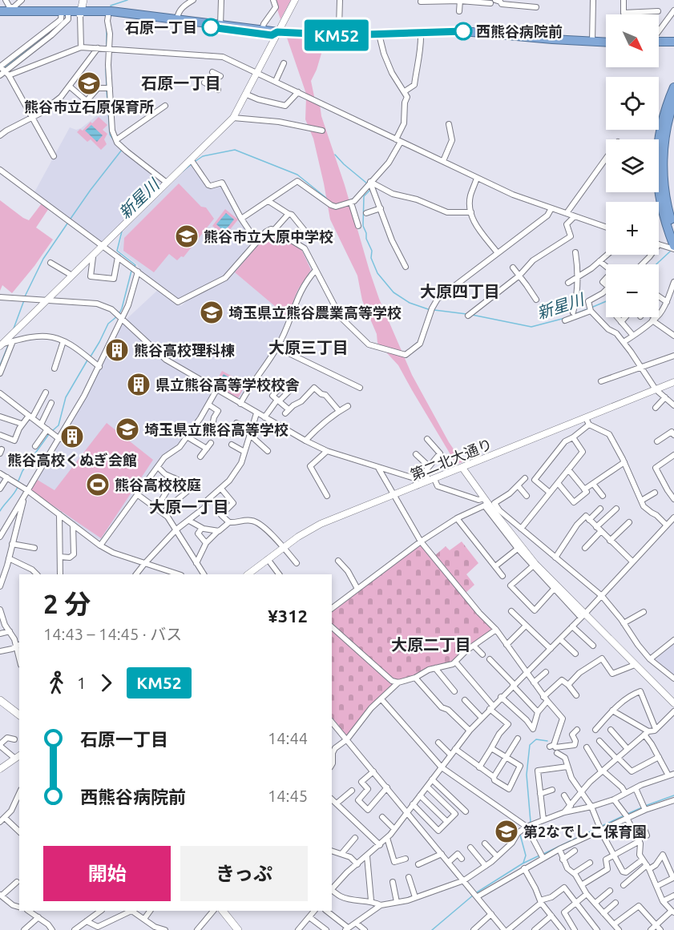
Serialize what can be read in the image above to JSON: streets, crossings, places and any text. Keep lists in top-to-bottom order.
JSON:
{
  "streets": {
    "street": ["第二北大通り"]
  },
  "districts": [
    "石原一丁目",
    "大原四丁目",
    "大原三丁目",
    "大原一丁目",
    "大原二丁目"
  ],
  "water": ["新星川"],
  "places": {
    "other": ["石原一丁目", "西熊谷病院前"],
    "school or university": [
      "熊谷市立石原保育所",
      "熊谷市立大原中学校",
      "埼玉県立熊谷農業高等学校",
      "埼玉県立熊谷高等学校",
      "第2なでしこ保育園"
    ],
    "building": ["熊谷高校理科棟", "県立熊谷高等学校校舎", "熊谷高校くぬぎ会館"],
    "sports": ["熊谷高校校庭"]
  },
  "lines": ["bus line KM52"],
  "north": "bottom right",
  "page": {
    "on_map": "KM52",
    "map_buttons": ["+", "−"],
    "heading": ["2 分", "14:43 – 14:45 · バス", "¥312"],
    "legs": ["1", "KM52"],
    "list": [
      {
        "name": "石原一丁目",
        "value": "14:44"
      },
      {
        "name": "西熊谷病院前",
        "value": "14:45"
      }
    ],
    "buttons": ["開始", "きっぷ"]
  }
}
